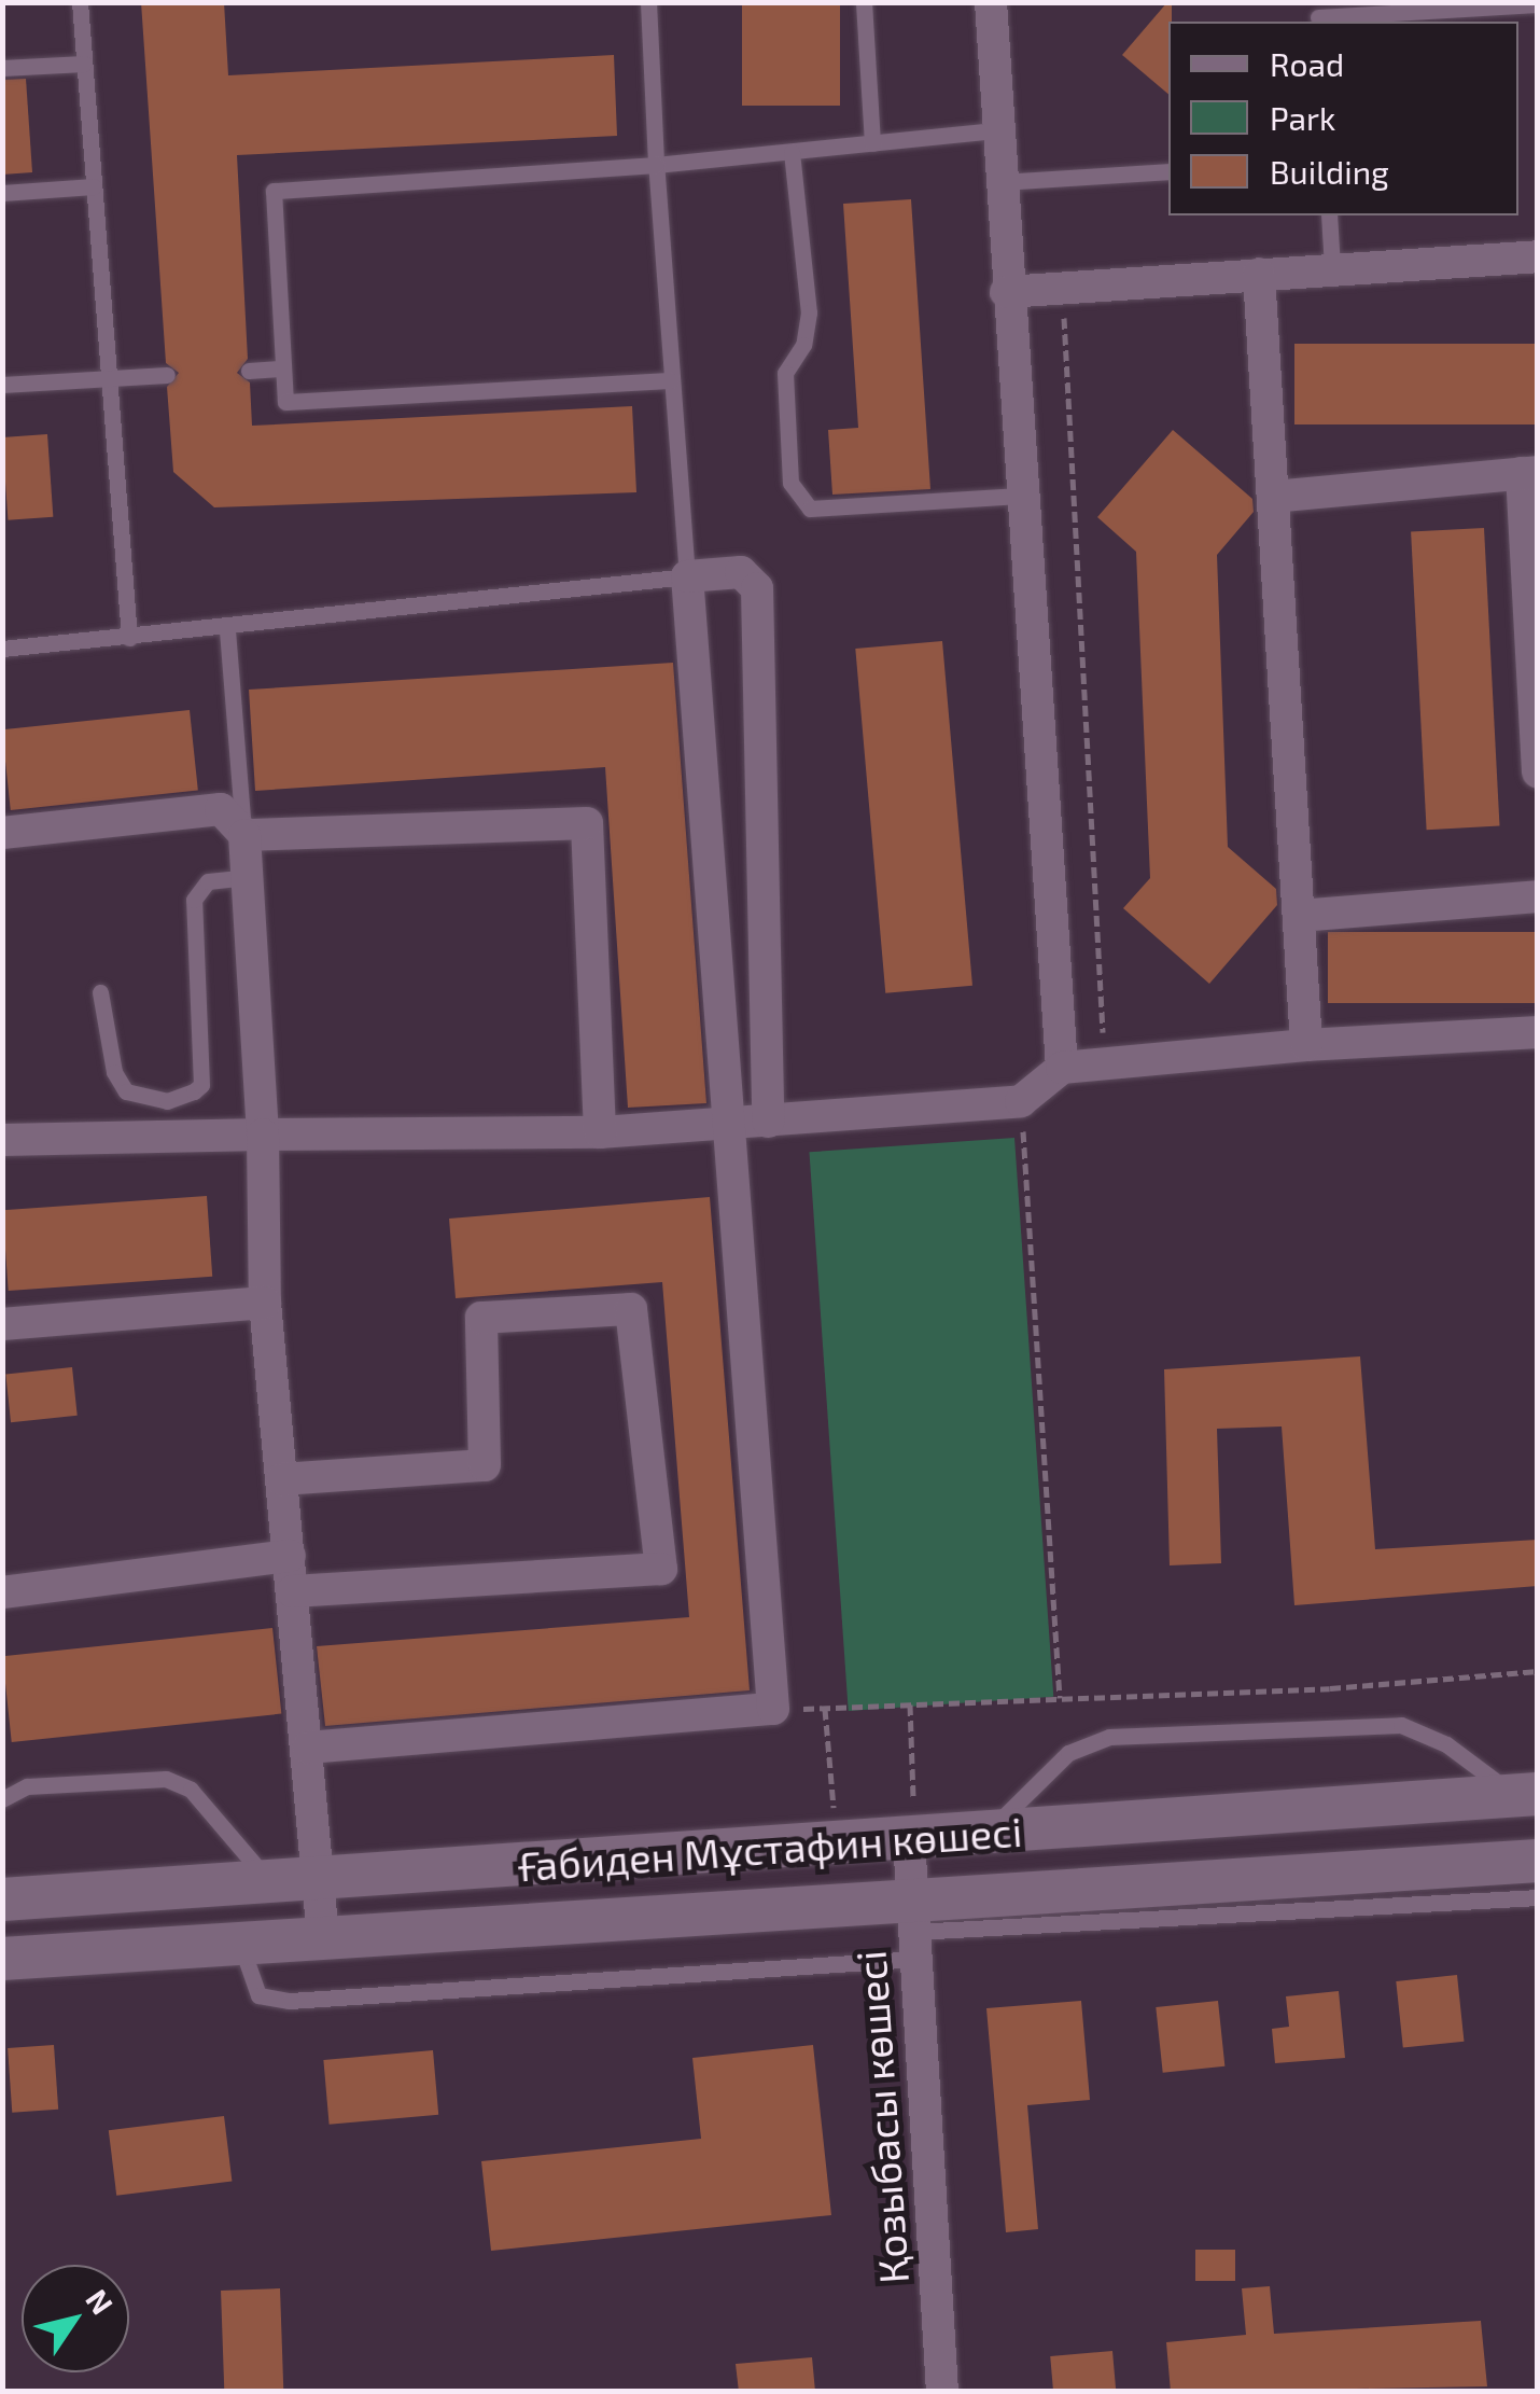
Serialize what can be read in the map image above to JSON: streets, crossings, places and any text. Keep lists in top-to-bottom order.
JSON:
{
  "streets": {
    "street": ["Ғабиден Мұстафин көшесі", "Қозыбасы көшесі"]
  },
  "crossings": [
    ["Ғабиден Мұстафин көшесі", "Қозыбасы көшесі"]
  ],
  "legend": ["Road", "Park", "Building"],
  "north": "top right"
}
